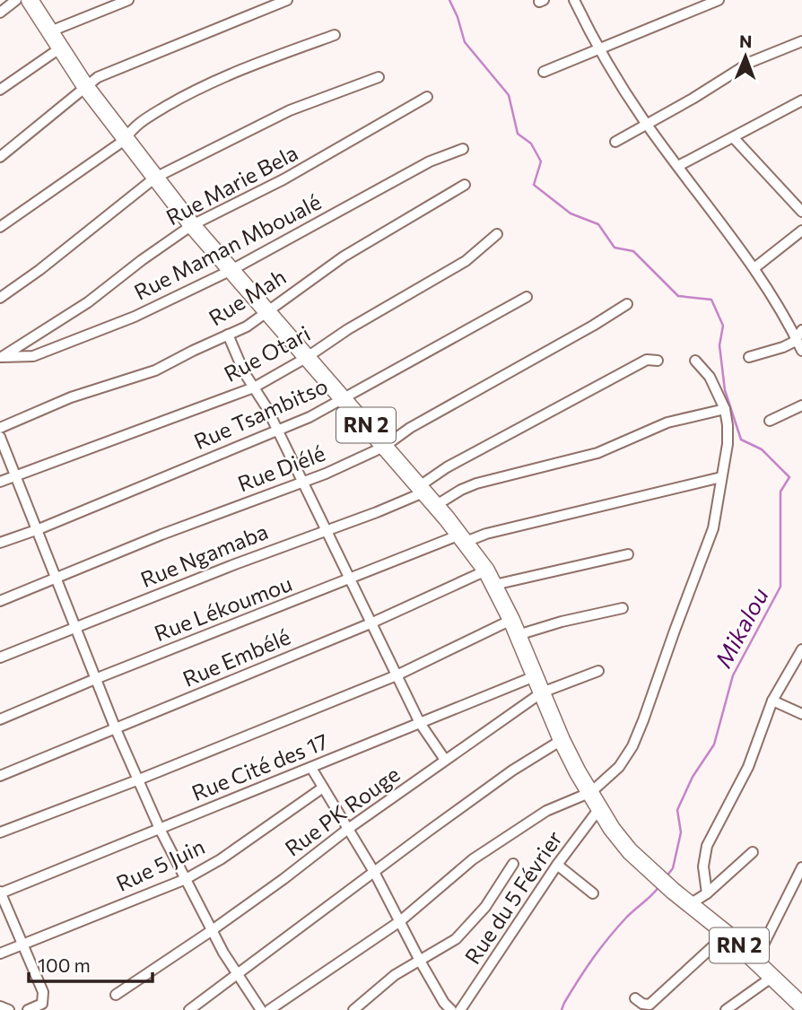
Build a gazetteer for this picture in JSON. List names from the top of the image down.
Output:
{
  "streets": {
    "highway": ["RN 2"],
    "street": [
      "Rue Marie Bela",
      "Rue Maman Mboualé",
      "Rue Mah",
      "Rue Otari",
      "Rue Tsambitso",
      "Rue Diélé",
      "Rue Ngamaba",
      "Rue Lékoumou",
      "Rue Embélé",
      "Rue Cité des 17",
      "Rue PK Rouge",
      "Rue 5 Juin",
      "Rue du 5 Février"
    ]
  },
  "crossings": [
    ["Rue Marie Bela", "Rue Maman Mboualé"],
    ["Rue Marie Bela", "RN 2"],
    ["Rue Maman Mboualé", "RN 2"],
    ["Rue Mah", "RN 2"],
    ["Rue Otari", "RN 2"],
    ["Rue Tsambitso", "RN 2"],
    ["RN 2", "Rue Diélé"],
    ["RN 2", "Rue Ngamaba"],
    ["RN 2", "Rue Lékoumou"],
    ["RN 2", "Rue Embélé"],
    ["RN 2", "Rue Cité des 17"],
    ["RN 2", "Rue PK Rouge"],
    ["RN 2", "Rue du 5 Février"]
  ],
  "water": ["Mikalou"],
  "scale_bar": "100 m",
  "north": "top"
}
